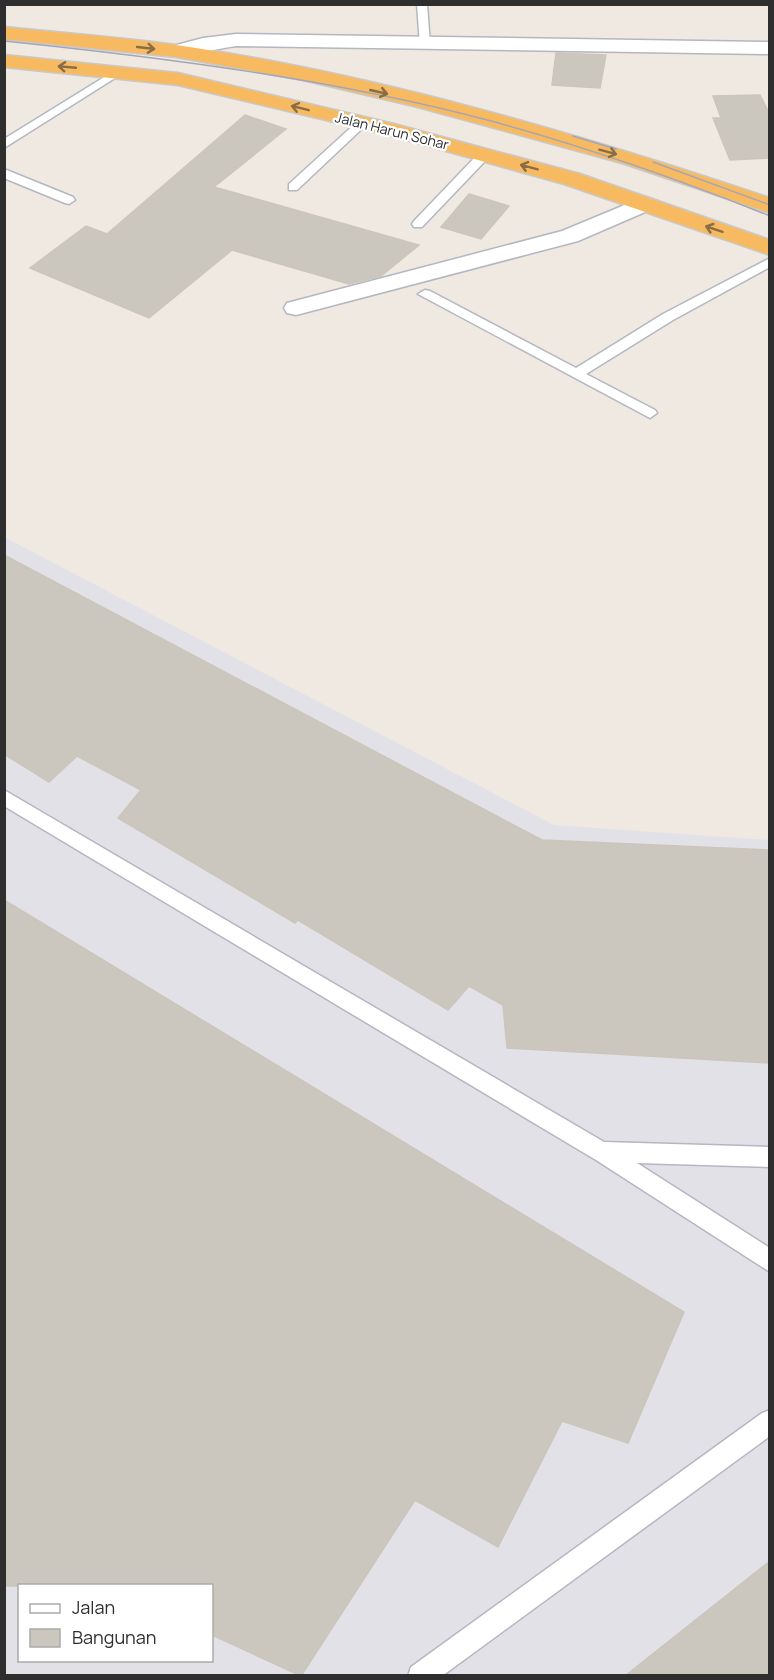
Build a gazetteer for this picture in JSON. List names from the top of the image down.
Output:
{
  "streets": {
    "highway": ["Jalan Harun Sohar"]
  },
  "legend": ["Jalan", "Bangunan"]
}
